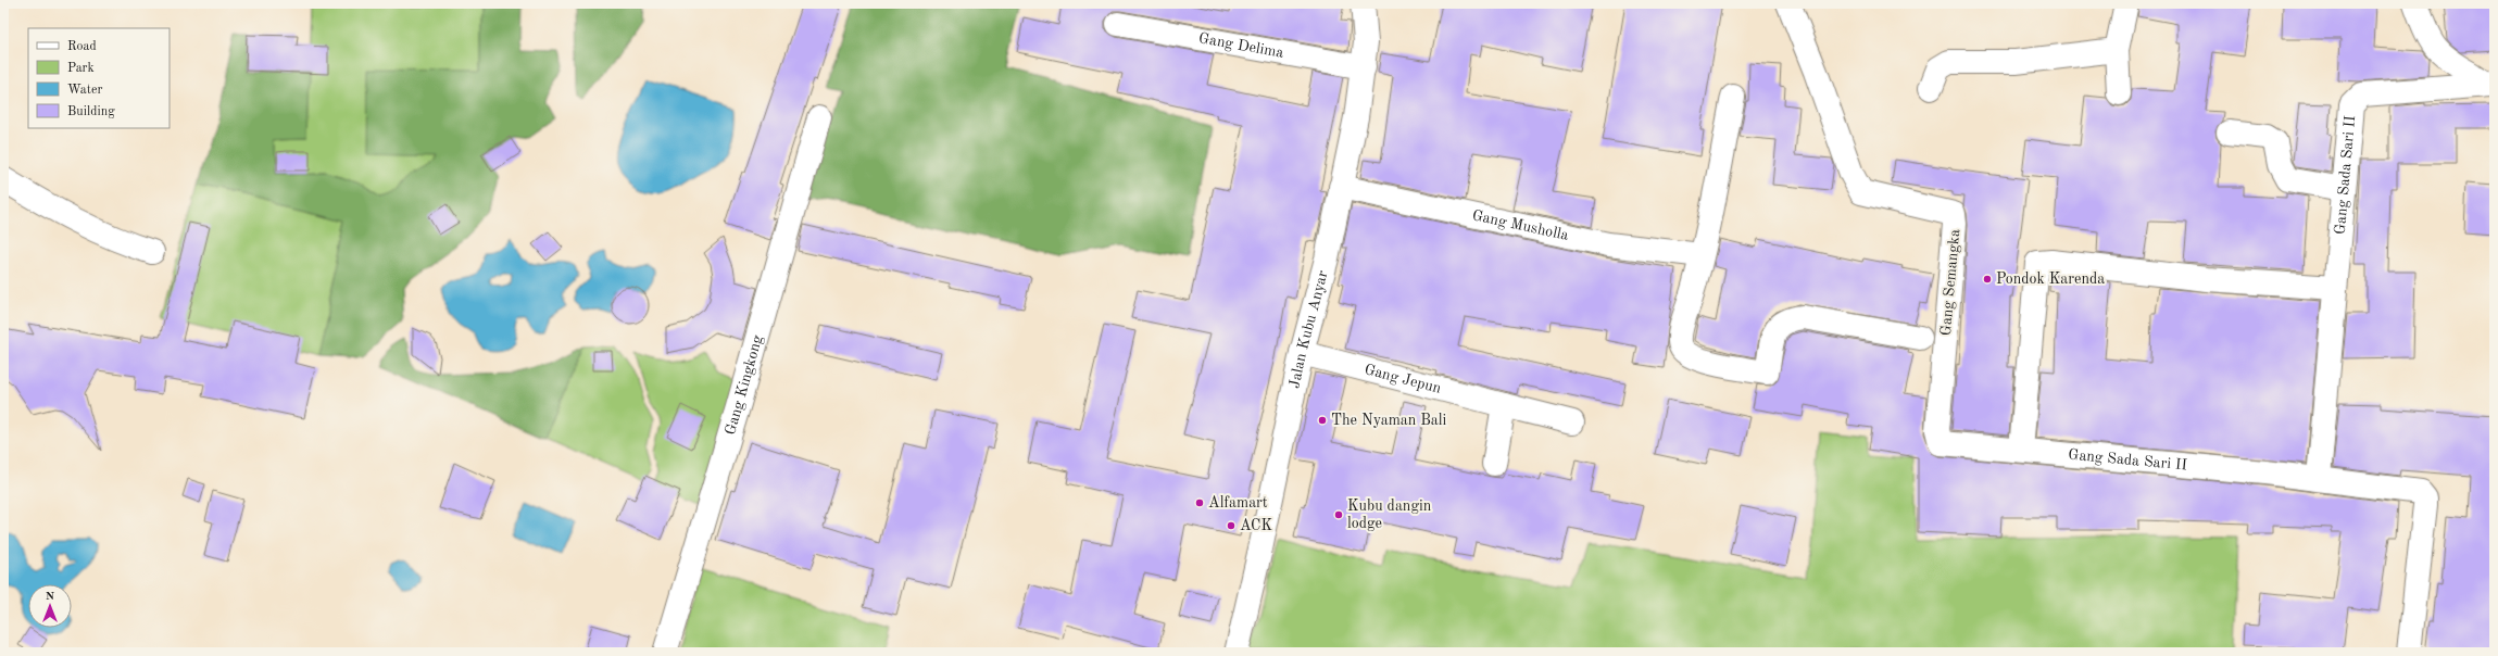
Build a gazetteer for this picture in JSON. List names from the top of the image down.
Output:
{
  "streets": {
    "street": [
      "Gang Delima",
      "Gang Sada Sari II",
      "Gang Musholla",
      "Gang Semangka",
      "Jalan Kubu Anyar",
      "Gang Jepun",
      "Gang Kingkong"
    ]
  },
  "crossings": [
    ["Gang Delima", "Jalan Kubu Anyar"],
    ["Gang Sada Sari II", "Gang Semangka"],
    ["Gang Musholla", "Jalan Kubu Anyar"],
    ["Jalan Kubu Anyar", "Gang Jepun"]
  ],
  "places": [
    "Pondok Karenda",
    "The Nyaman Bali",
    "Alfamart",
    "Kubu dangin lodge",
    "ACK"
  ],
  "legend": [
    "Road",
    "Park",
    "Water",
    "Building"
  ],
  "north": "top"
}
